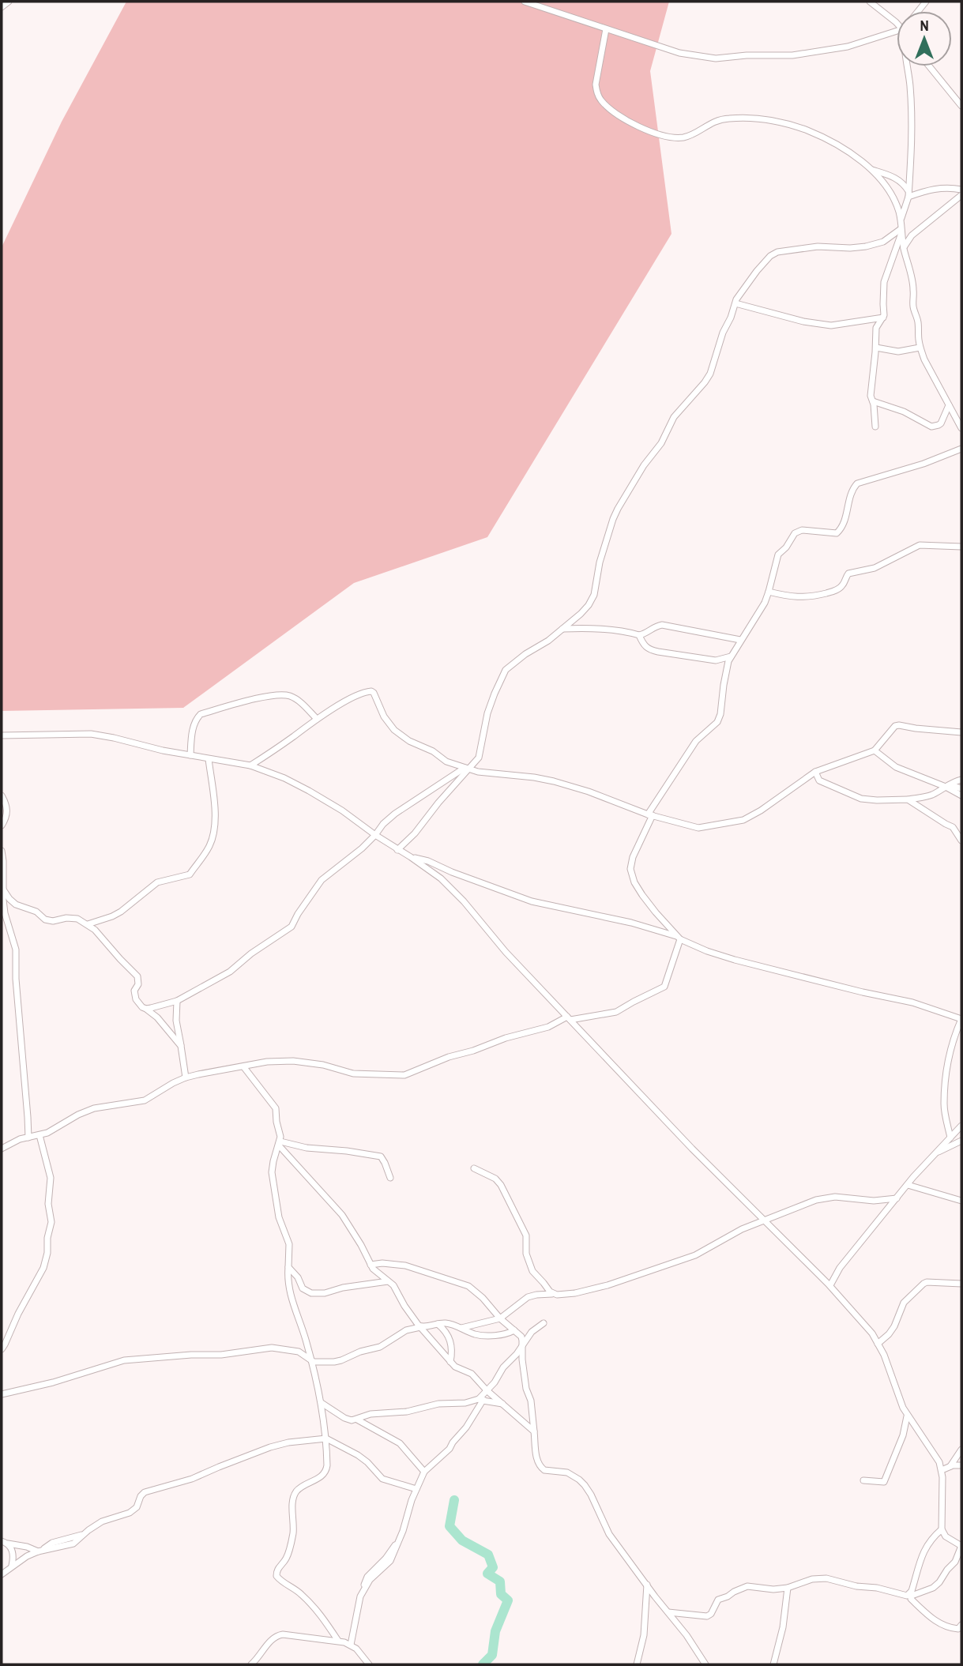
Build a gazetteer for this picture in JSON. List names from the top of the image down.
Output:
{
  "north": "top"
}
